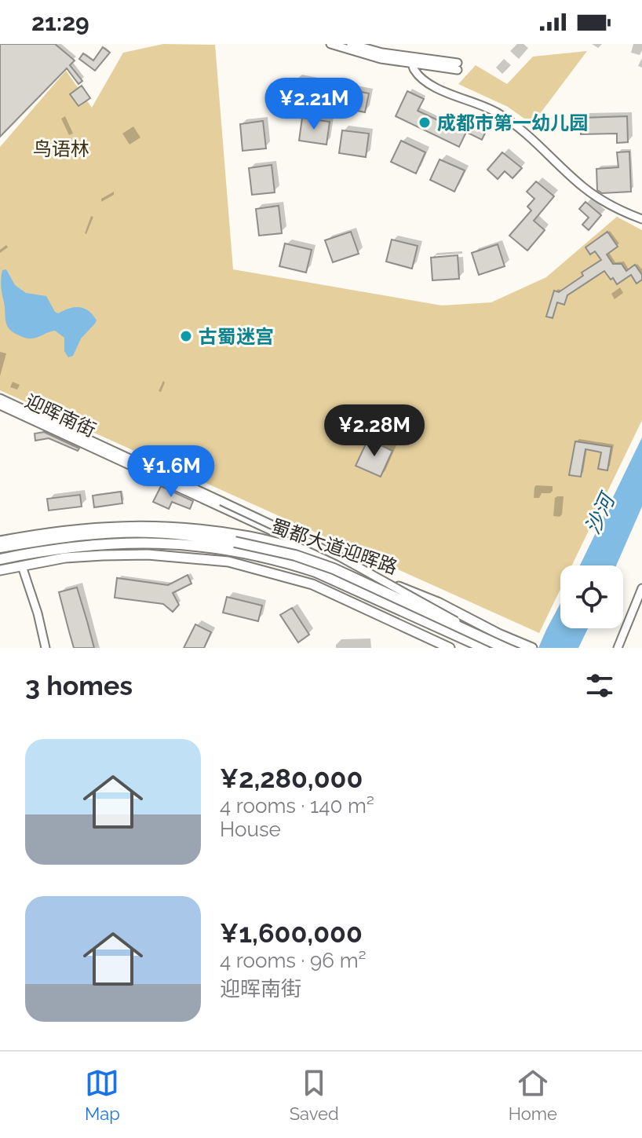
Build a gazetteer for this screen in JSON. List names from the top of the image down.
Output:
{
  "streets": {
    "highway": ["蜀都大道迎晖路"],
    "street": ["迎晖南街"]
  },
  "crossings": [
    ["迎晖南街", "蜀都大道迎晖路"]
  ],
  "water": ["沙河"],
  "parks": ["鸟语林"],
  "places": ["成都市第一幼儿园", "古蜀迷宫"],
  "page": {
    "status": "21:29",
    "price": ["¥2.21M", "¥2.28M", "¥1.6M"],
    "heading": "3 homes",
    "list": [
      {
        "name": "¥2,280,000",
        "note": "4 rooms · 140 m² · House"
      },
      {
        "name": "¥1,600,000",
        "note": "4 rooms · 96 m² · 迎晖南街"
      }
    ],
    "tabs": ["Map", "Saved", "Home"]
  }
}
